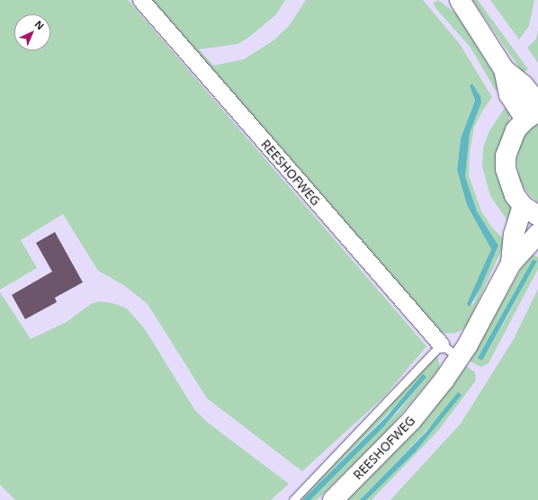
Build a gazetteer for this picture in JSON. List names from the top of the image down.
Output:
{
  "streets": {
    "street": ["REESHOFWEG"]
  },
  "north": "top right"
}
